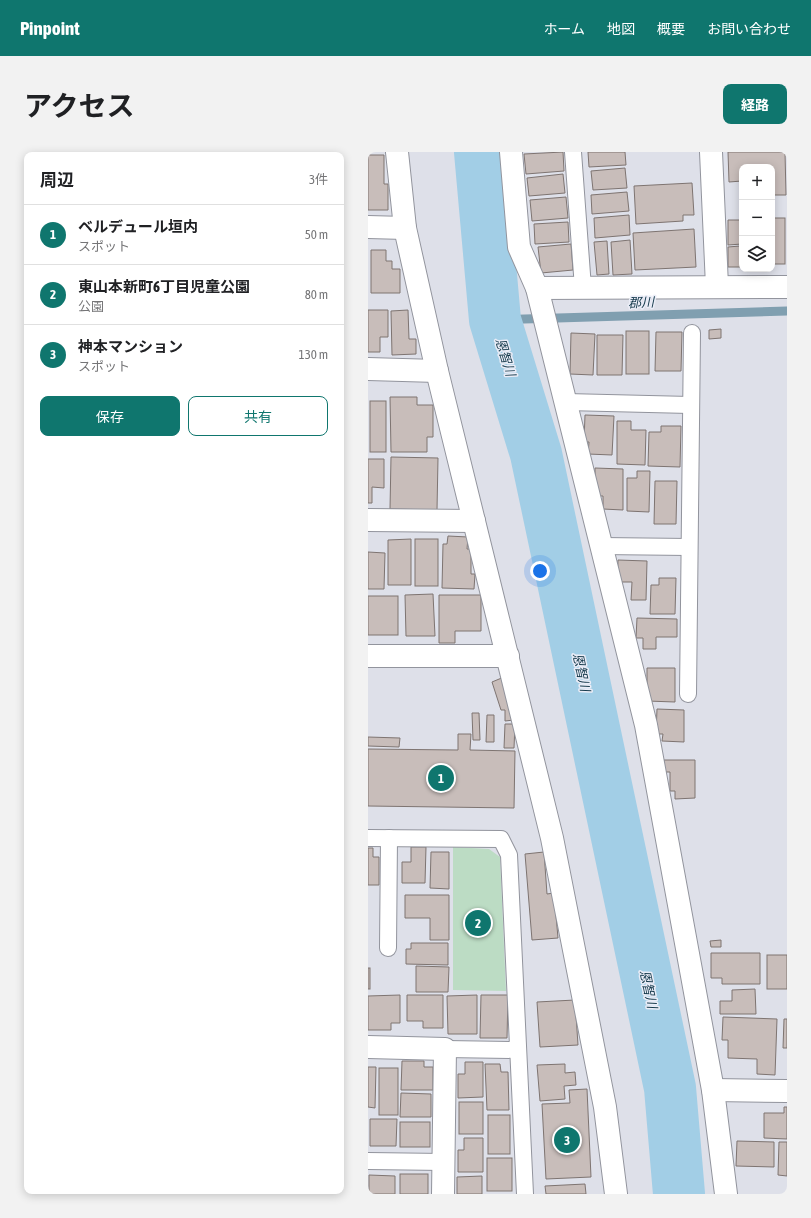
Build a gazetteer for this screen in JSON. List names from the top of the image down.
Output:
{
  "water": ["郡川", "恩智川"],
  "page": {
    "header": "Pinpoint",
    "nav": [
      "ホーム",
      "地図",
      "概要",
      "お問い合わせ"
    ],
    "title": "アクセス",
    "buttons": [
      "経路",
      ["保存", "共有"]
    ],
    "heading": ["周辺", "3件"],
    "map_buttons": ["+", "−"],
    "list": [
      {
        "mark": "1",
        "name": "ベルデュール垣内",
        "note": "スポット",
        "value": "50 m"
      },
      {
        "mark": "2",
        "name": "東山本新町6丁目児童公園",
        "note": "公園",
        "value": "80 m"
      },
      {
        "mark": "3",
        "name": "神本マンション",
        "note": "スポット",
        "value": "130 m"
      }
    ],
    "pins": ["1", "2", "3"]
  }
}
